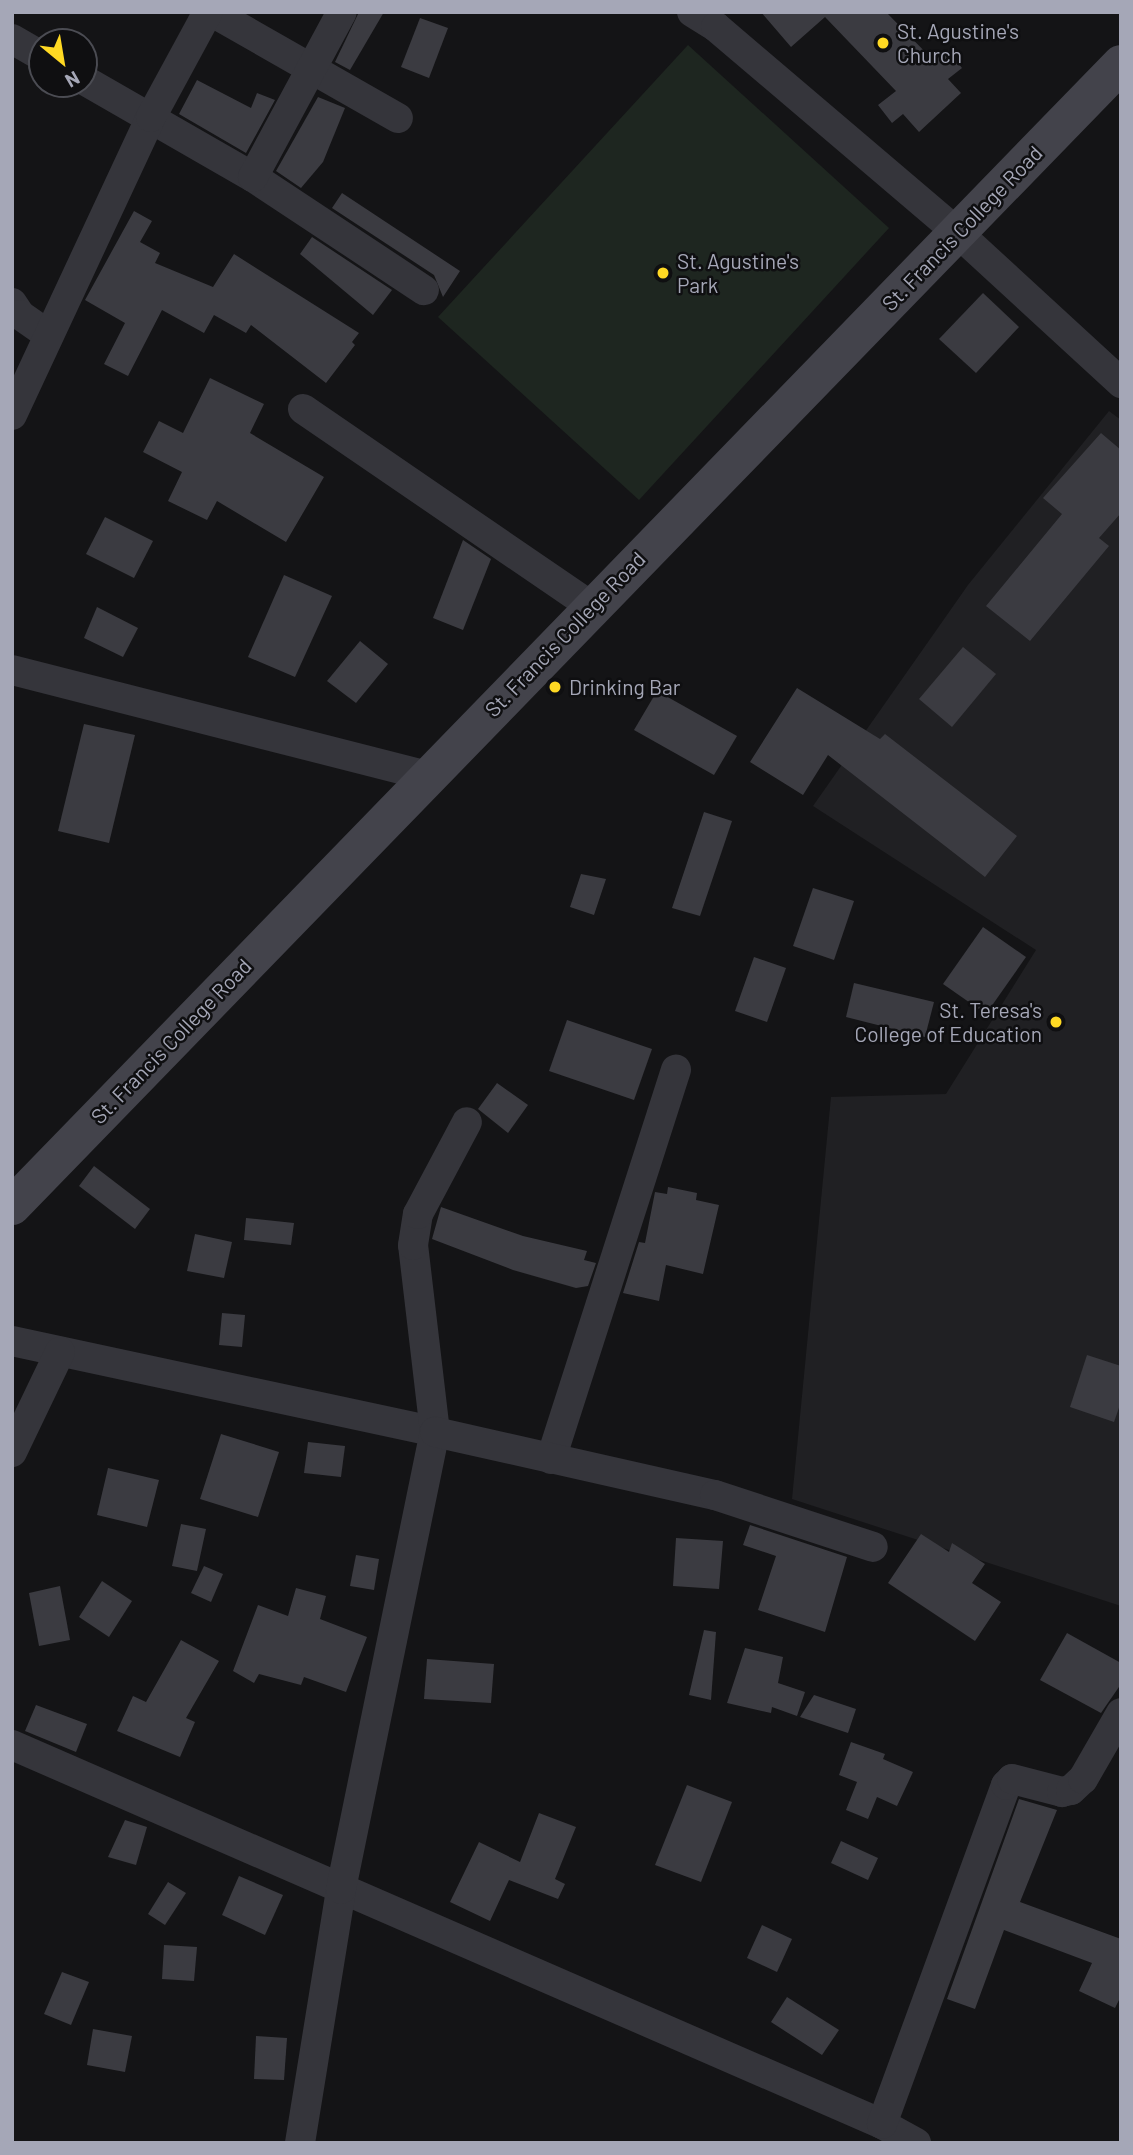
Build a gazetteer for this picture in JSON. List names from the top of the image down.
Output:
{
  "streets": {
    "main road": ["St. Francis College Road"]
  },
  "places": [
    "St. Agustine's Church",
    "St. Agustine's Park",
    "Drinking Bar",
    "St. Teresa's College of Education"
  ],
  "north": "bottom right"
}
